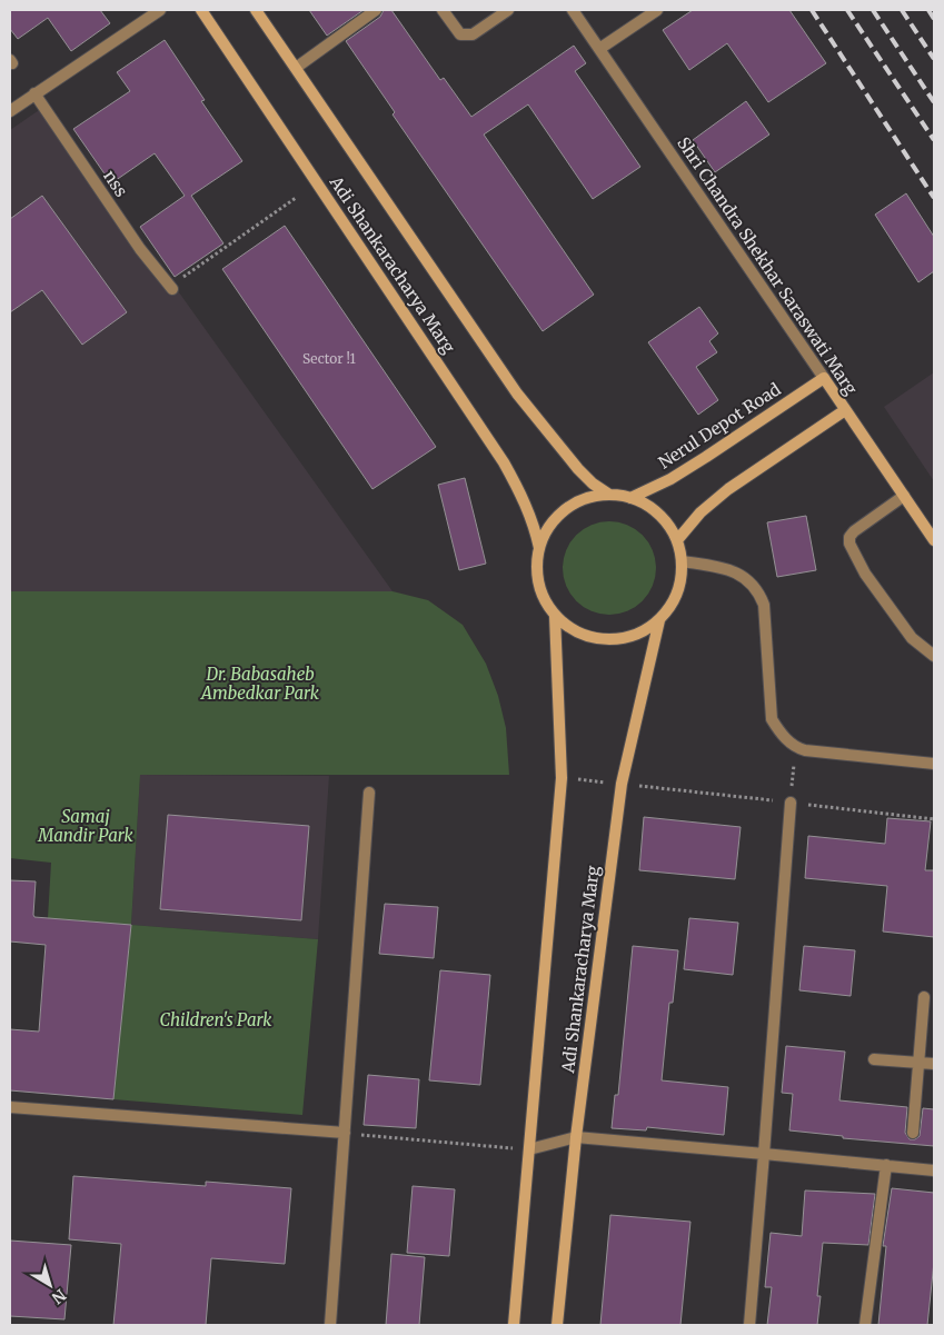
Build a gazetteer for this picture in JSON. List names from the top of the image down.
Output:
{
  "streets": {
    "main road": ["Adi Shankaracharya Marg", "Shri Chandra Shekhar Saraswati Marg", "Nerul Depot Road"],
    "street": ["nss"]
  },
  "crossings": [
    ["Adi Shankaracharya Marg", "Nerul Depot Road"],
    ["Shri Chandra Shekhar Saraswati Marg", "Nerul Depot Road"]
  ],
  "parks": ["Dr. Babasaheb Ambedkar Park", "Samaj Mandir Park", "Children's Park"],
  "house_numbers": ["Sector !1"],
  "north": "bottom right"
}
